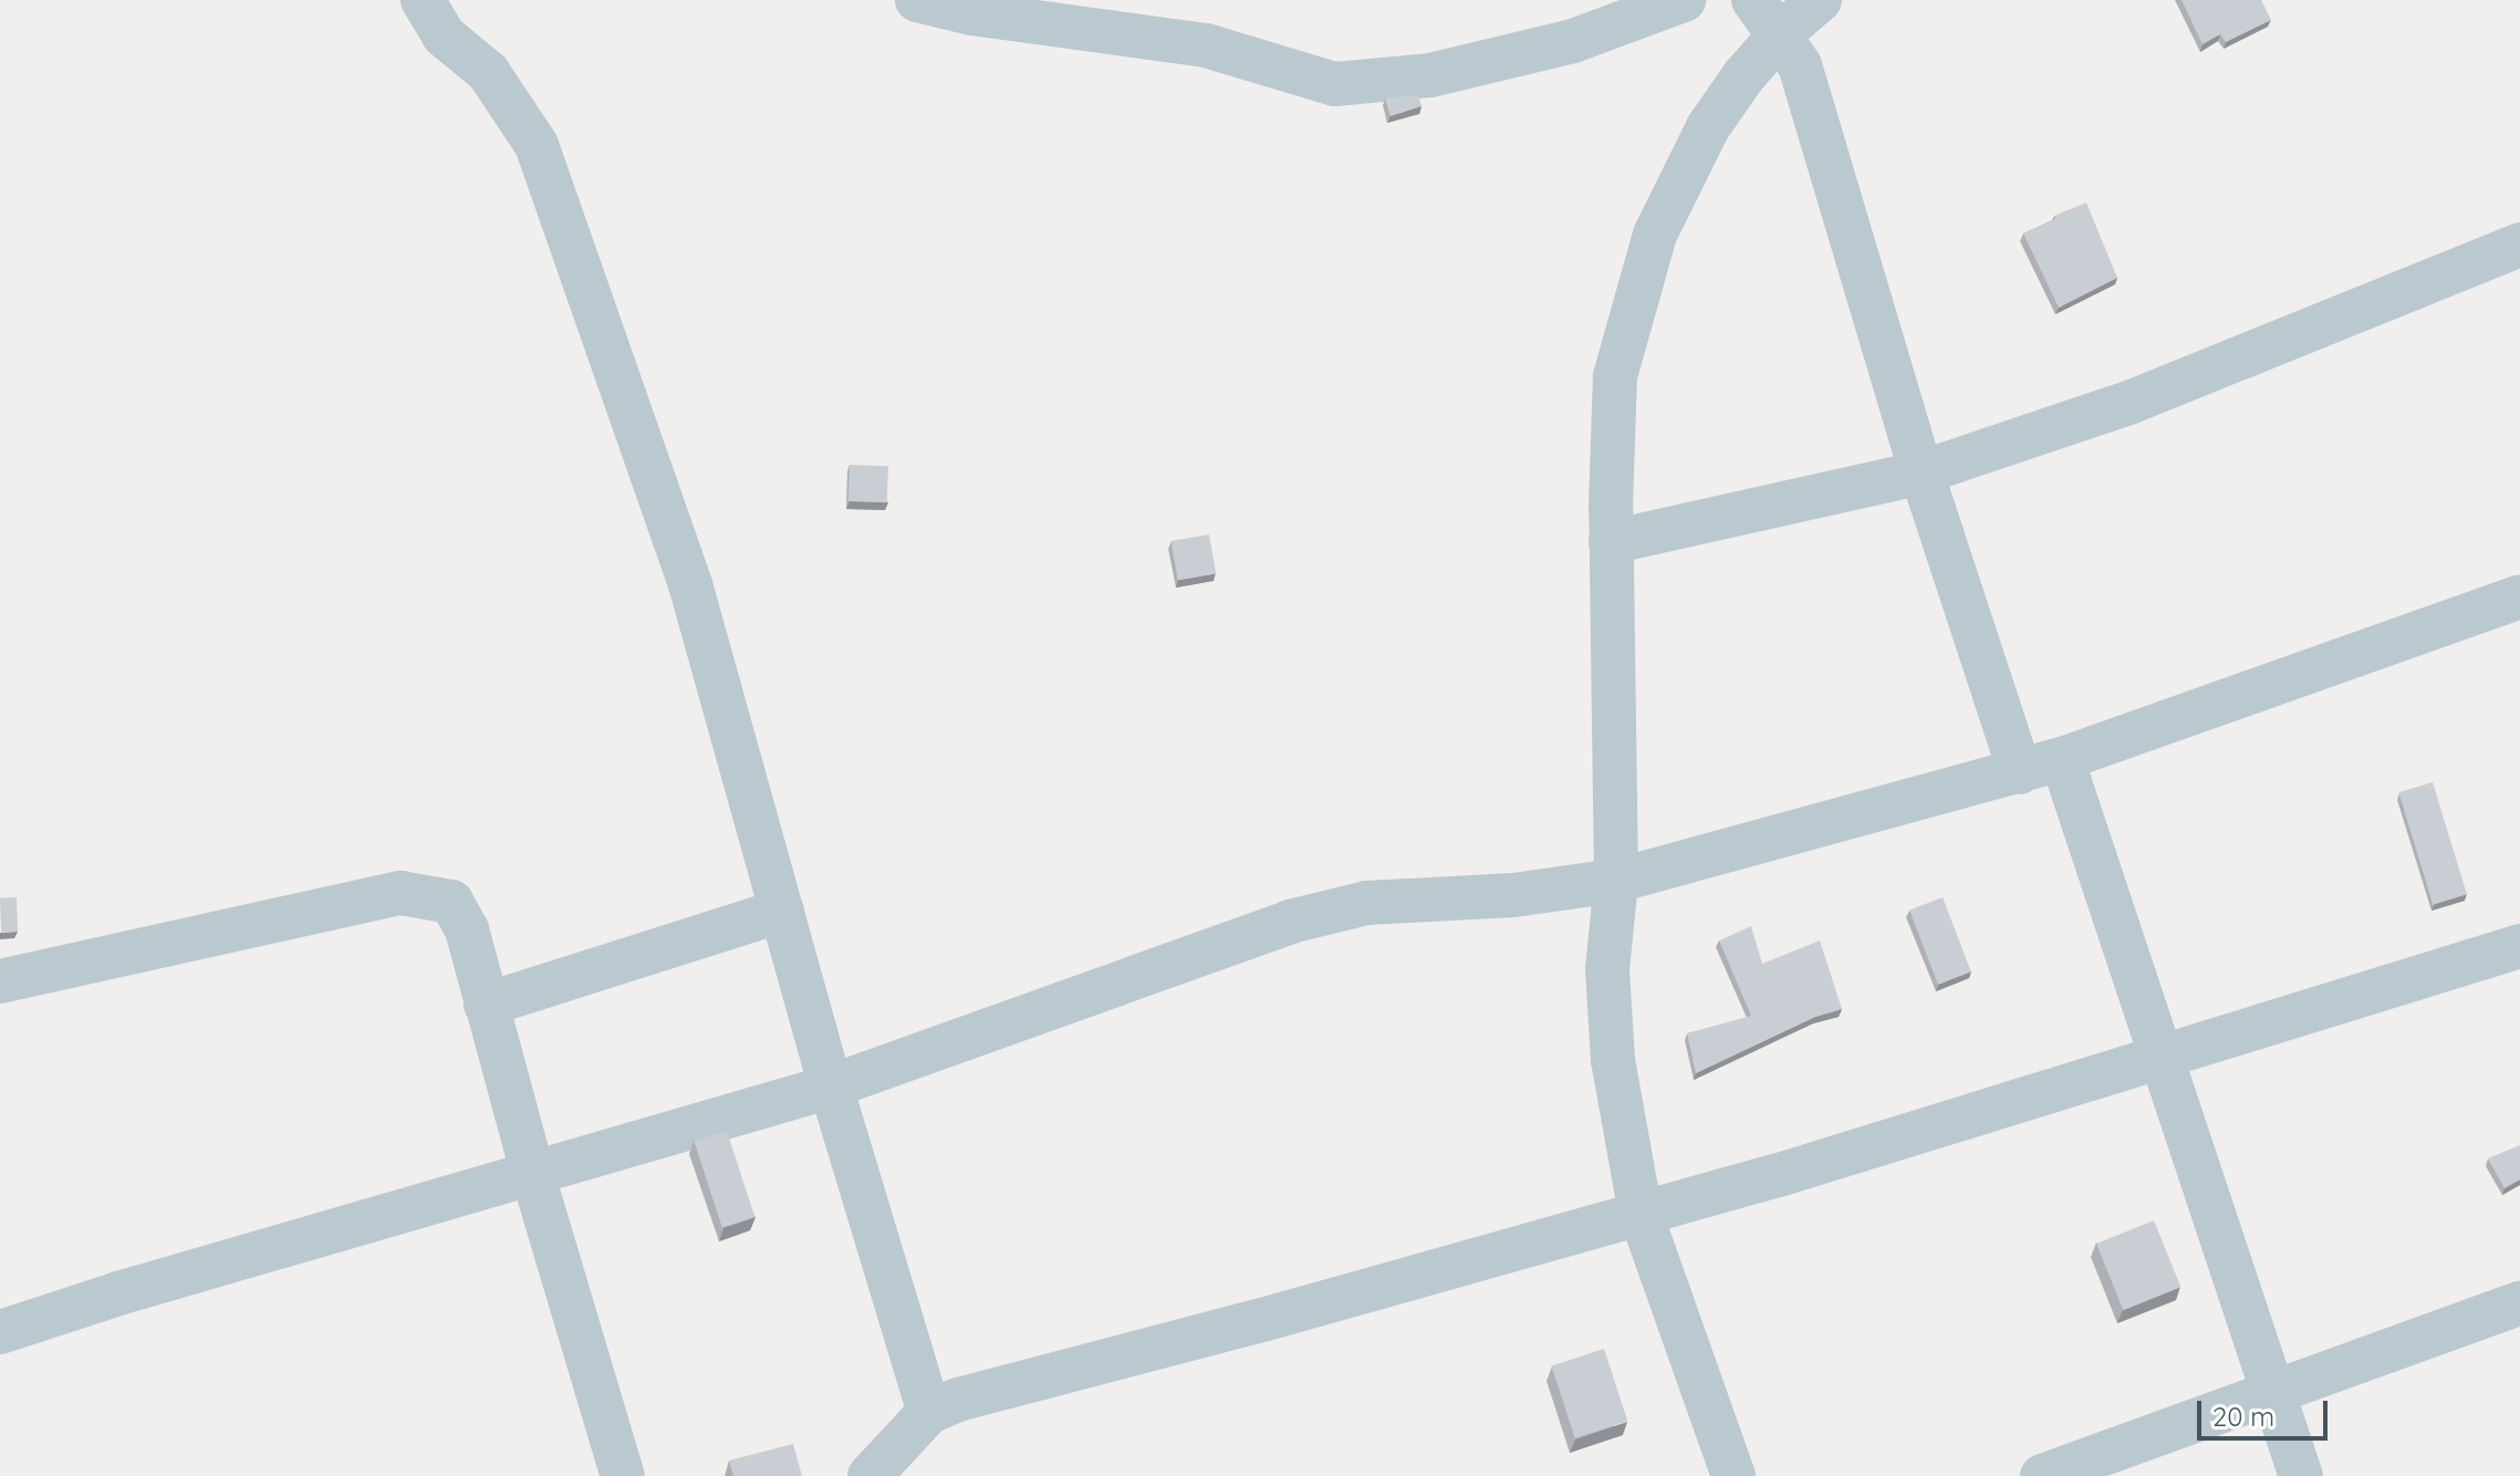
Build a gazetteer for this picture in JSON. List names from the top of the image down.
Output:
{
  "scale_bar": "20 m"
}
